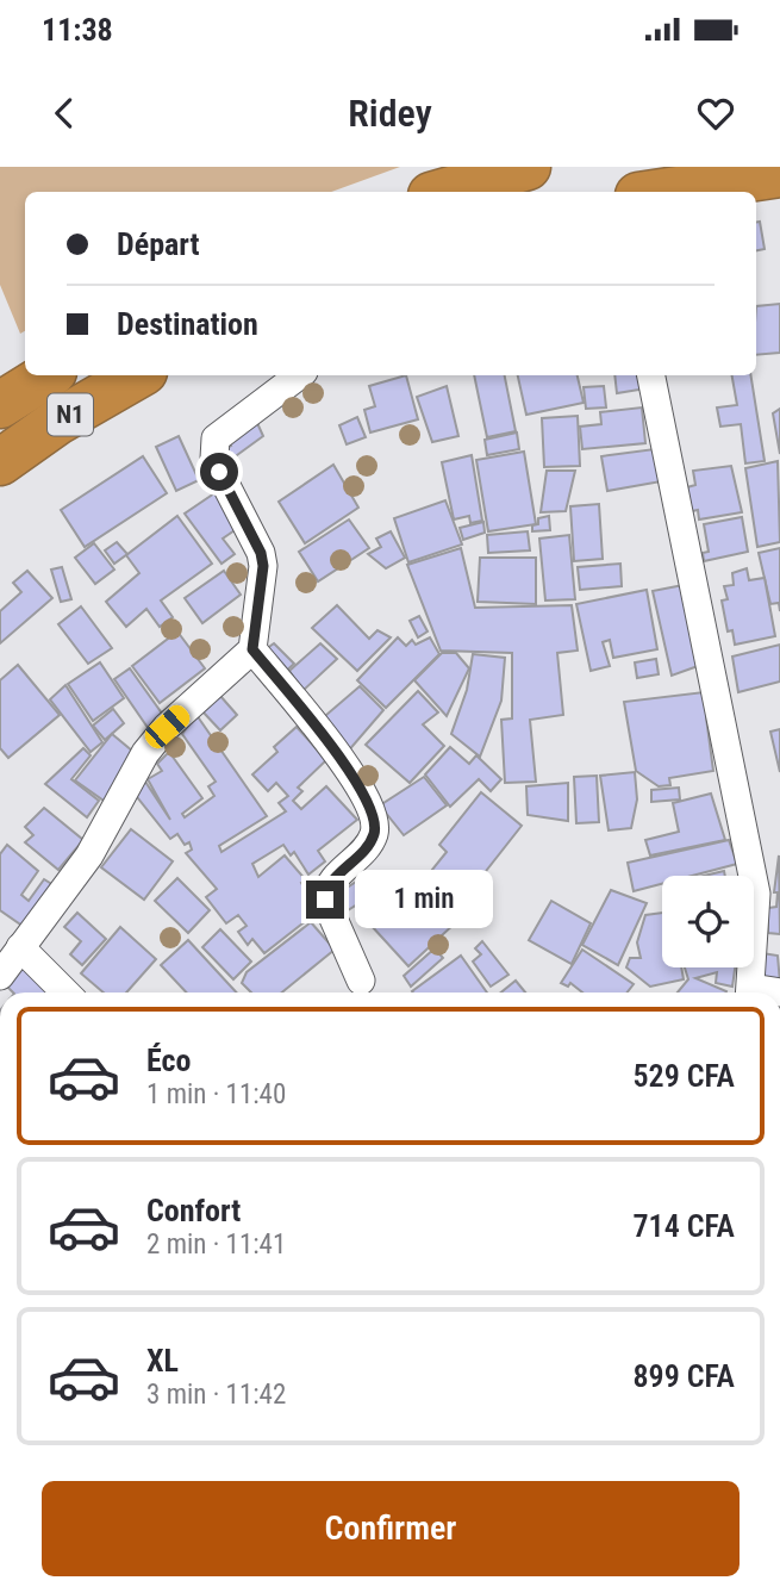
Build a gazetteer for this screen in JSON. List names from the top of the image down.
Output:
{
  "streets": {
    "highway": ["N1"]
  },
  "page": {
    "status": "11:38",
    "header": "Ridey",
    "banner": ["Départ", "Destination"],
    "bubble": "1 min",
    "list": [
      {
        "name": "Éco",
        "note": "1 min · 11:40",
        "value": "529 CFA"
      },
      {
        "name": "Confort",
        "note": "2 min · 11:41",
        "value": "714 CFA"
      },
      {
        "name": "XL",
        "note": "3 min · 11:42",
        "value": "899 CFA"
      }
    ],
    "buttons": "Confirmer"
  }
}
